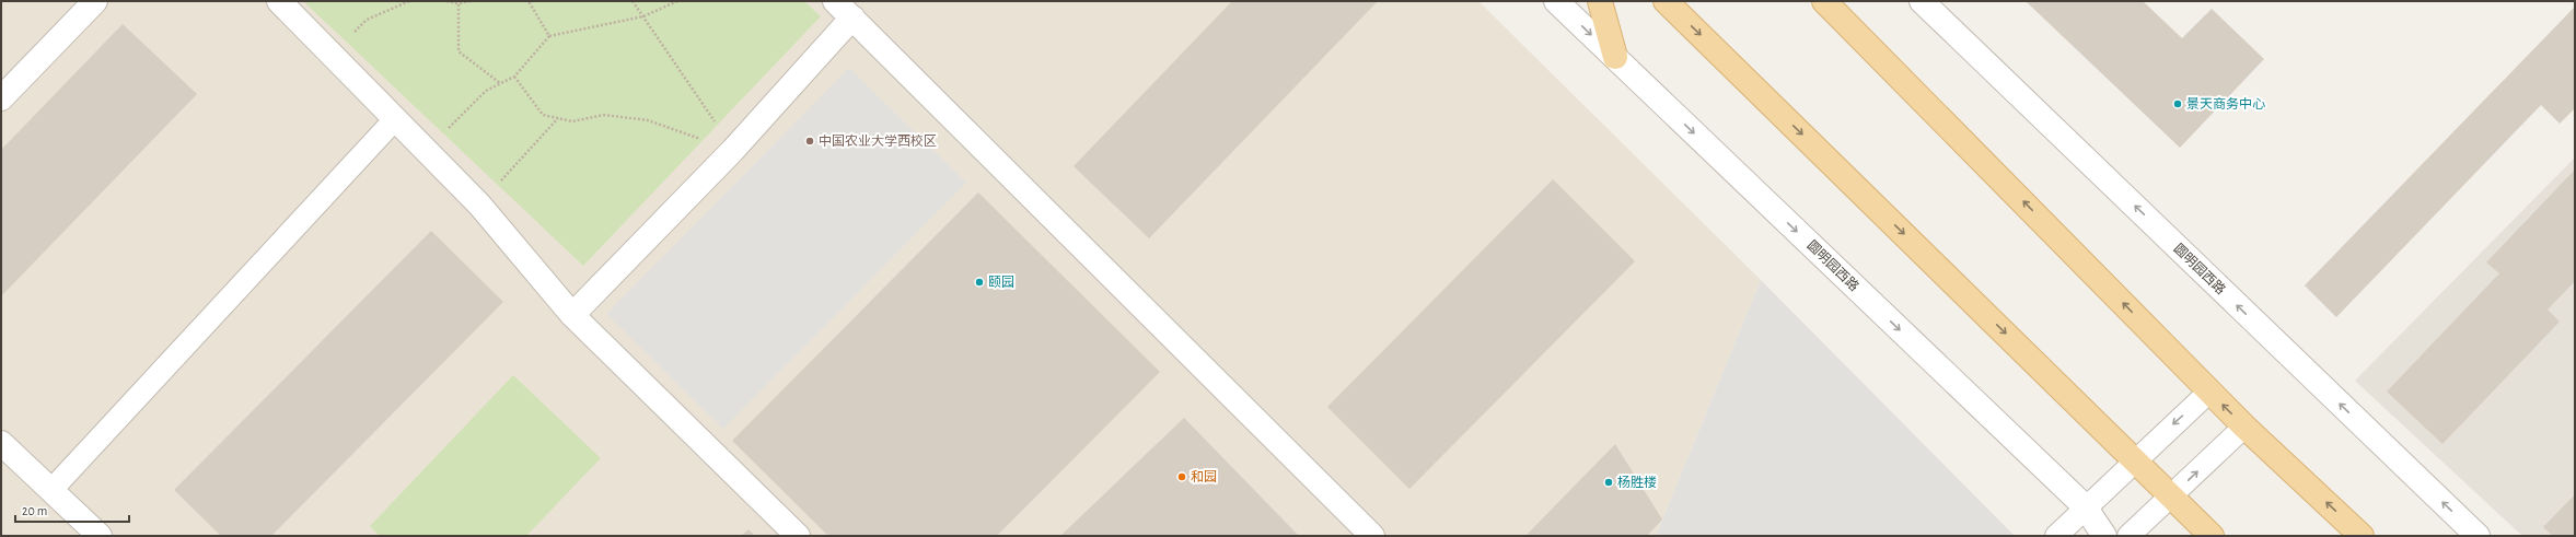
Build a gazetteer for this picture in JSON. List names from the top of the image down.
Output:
{
  "streets": {
    "street": ["圆明园西路"]
  },
  "places": [
    "景天商务中心",
    "中国农业大学西校区",
    "颐园",
    "和园",
    "杨胜楼"
  ],
  "scale_bar": "20 m"
}
